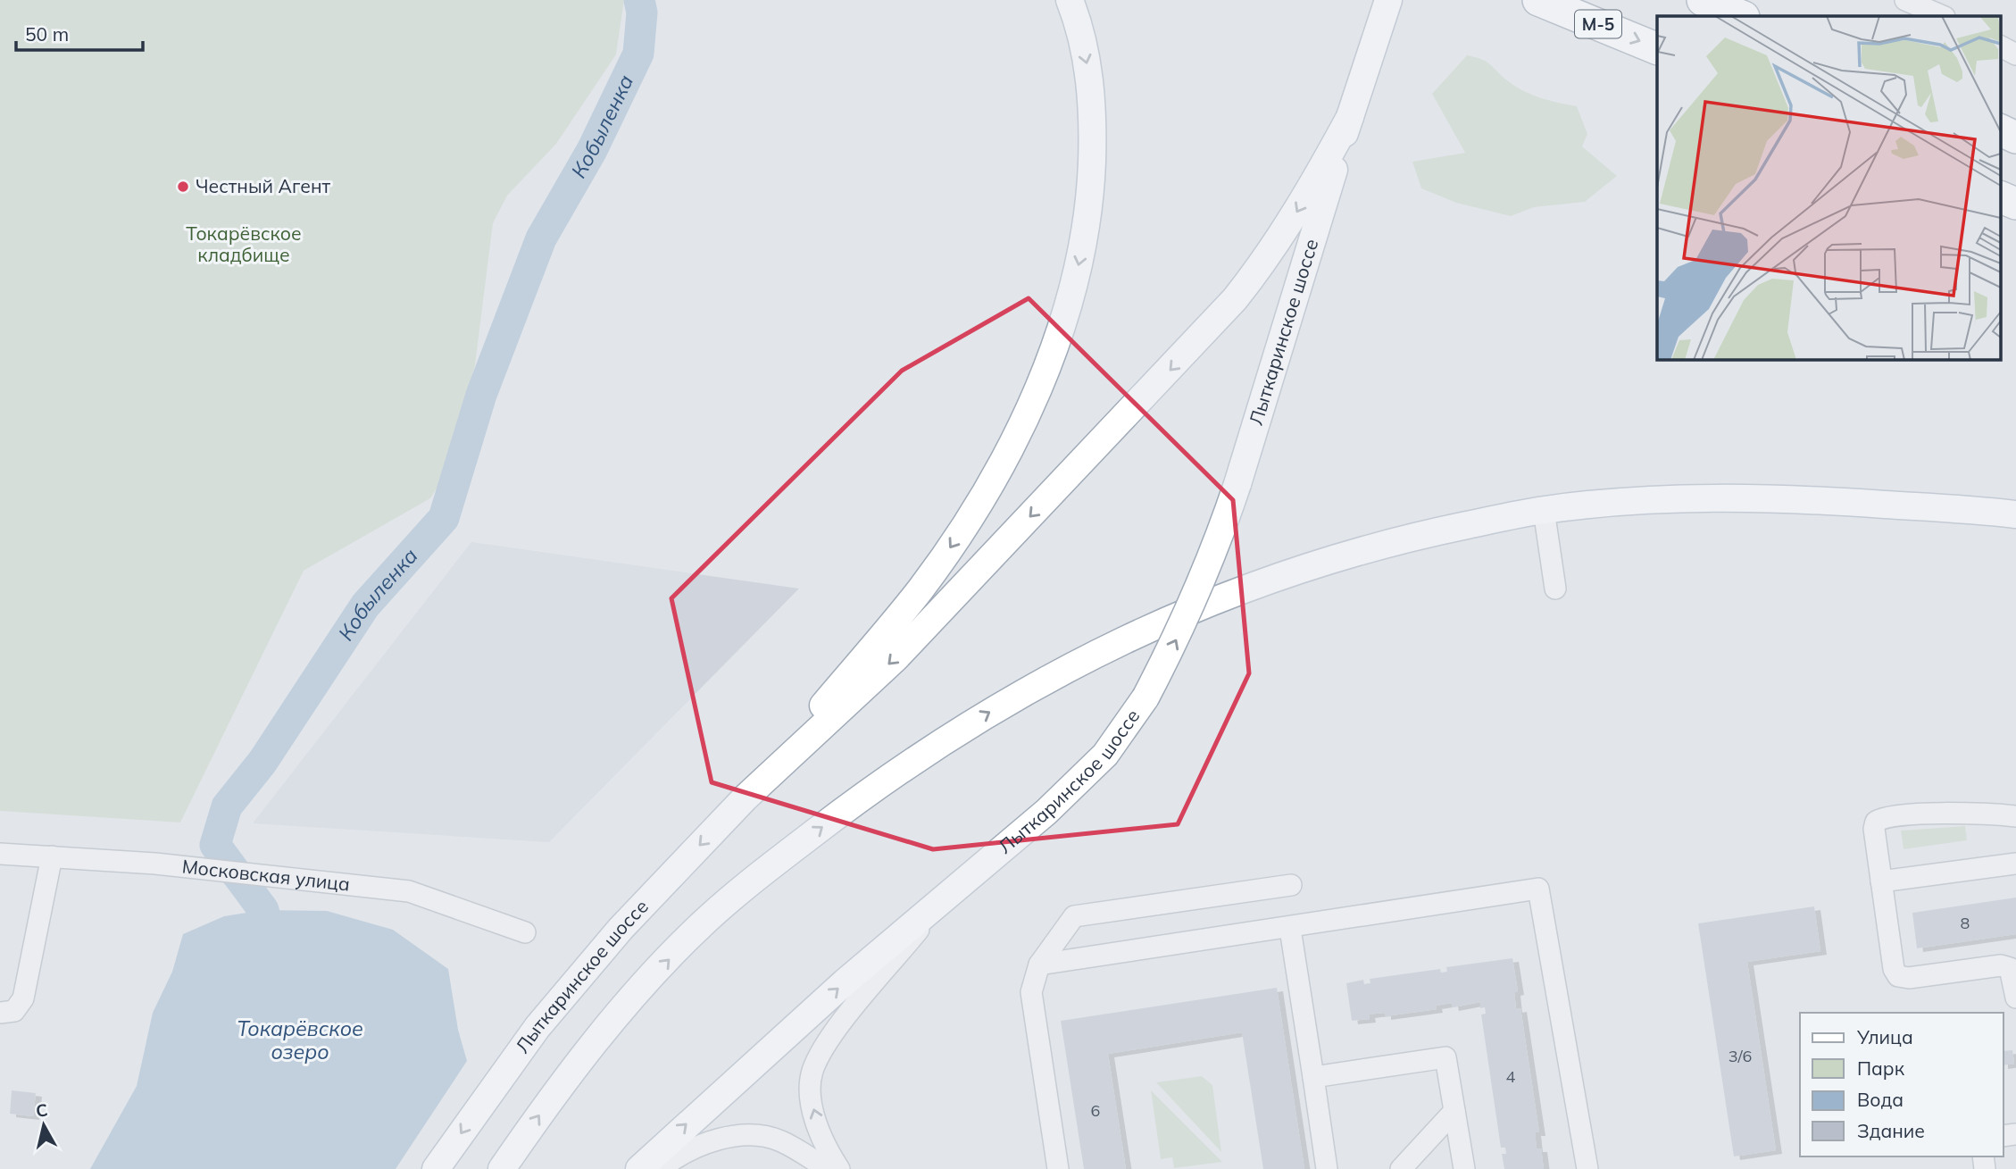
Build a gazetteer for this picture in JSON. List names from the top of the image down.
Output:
{
  "streets": {
    "highway": ["М-5"],
    "main road": ["Лыткаринское шоссе"],
    "street": ["Московская улица"]
  },
  "water": ["Кобыленка", "Токарёвское озеро"],
  "parks": ["Токарёвское кладбище"],
  "places": ["Честный Агент"],
  "house_numbers": [
    "8",
    "3/6",
    "4",
    "6"
  ],
  "legend": [
    "Улица",
    "Парк",
    "Вода",
    "Здание"
  ],
  "scale_bar": "50 m",
  "north": "top"
}
